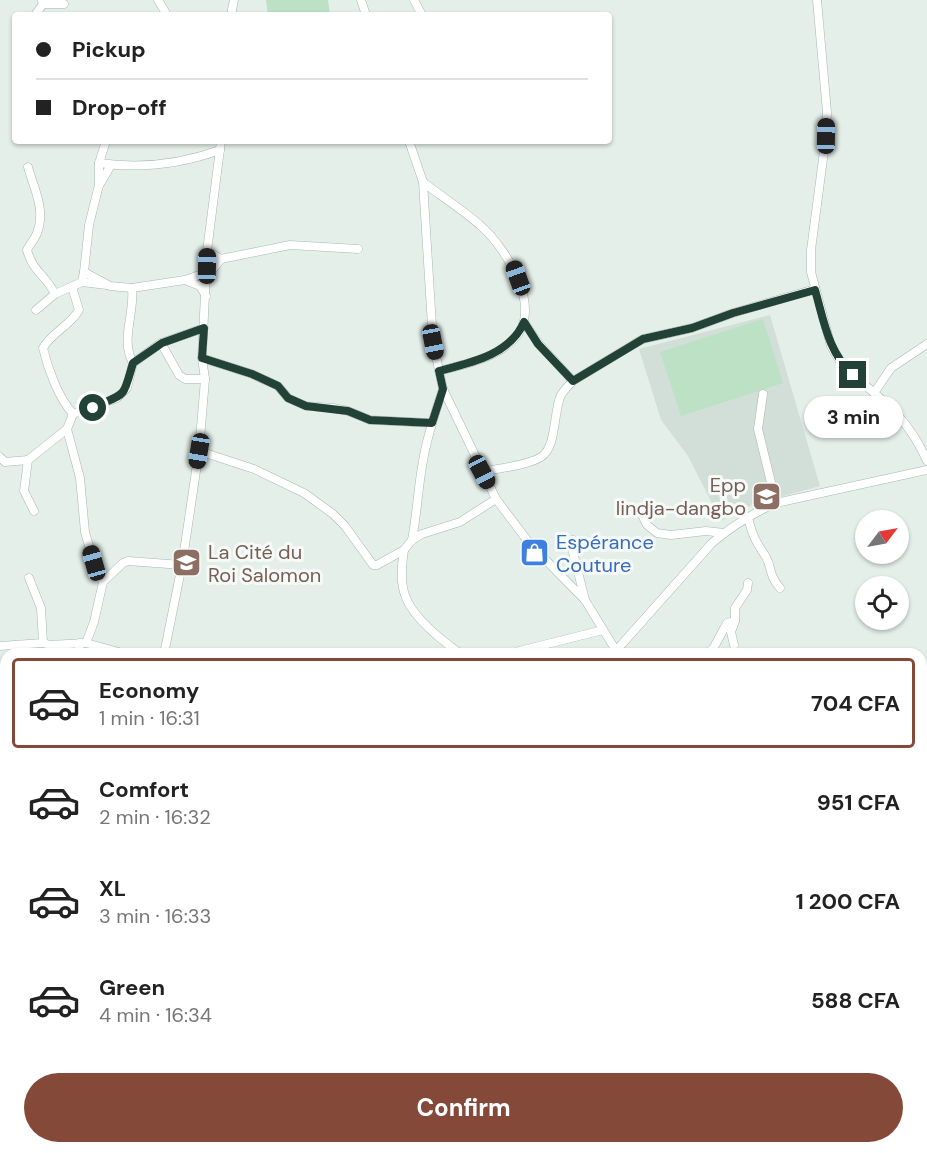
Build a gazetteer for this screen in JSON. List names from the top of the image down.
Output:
{
  "places": {
    "school or university": ["Epp lindja-dangbo", "La Cité du Roi Salomon"],
    "shop": ["Espérance Couture"]
  },
  "north": "top right",
  "page": {
    "banner": ["Pickup", "Drop-off"],
    "bubble": "3 min",
    "list": [
      {
        "name": "Economy",
        "note": "1 min · 16:31",
        "value": "704 CFA"
      },
      {
        "name": "Comfort",
        "note": "2 min · 16:32",
        "value": "951 CFA"
      },
      {
        "name": "XL",
        "note": "3 min · 16:33",
        "value": "1 200 CFA"
      },
      {
        "name": "Green",
        "note": "4 min · 16:34",
        "value": "588 CFA"
      }
    ],
    "buttons": "Confirm"
  }
}
